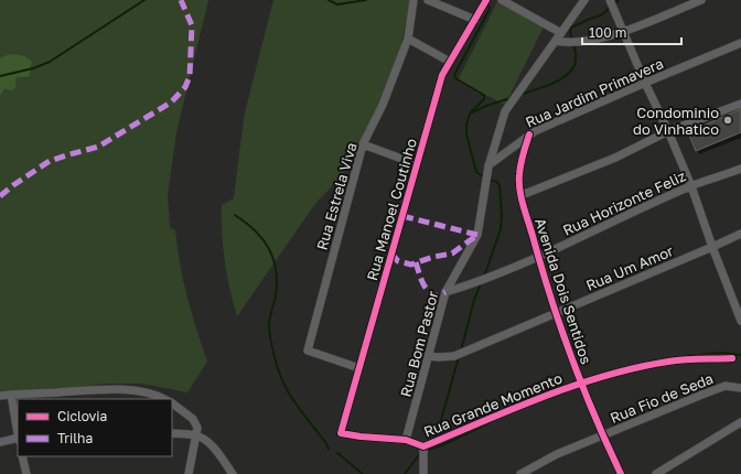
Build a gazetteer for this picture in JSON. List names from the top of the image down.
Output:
{
  "streets": {
    "street": [
      "Rua Jardim Primavera",
      "Rua Estrela Viva",
      "Rua Horizonte Feliz",
      "Rua Manoel Coutinho",
      "Rua Um Amor",
      "Avenida Dois Sentidos",
      "Rua Bom Pastor",
      "Rua Fio de Seda",
      "Rua Grande Momento"
    ]
  },
  "crossings": [
    ["Rua Jardim Primavera", "Avenida Dois Sentidos"],
    ["Rua Jardim Primavera", "Rua Bom Pastor"],
    ["Rua Estrela Viva", "Rua Manoel Coutinho"],
    ["Rua Horizonte Feliz", "Avenida Dois Sentidos"],
    ["Rua Horizonte Feliz", "Rua Bom Pastor"],
    ["Rua Manoel Coutinho", "Rua Grande Momento"],
    ["Rua Um Amor", "Avenida Dois Sentidos"],
    ["Rua Um Amor", "Rua Bom Pastor"],
    ["Avenida Dois Sentidos", "Rua Fio de Seda"],
    ["Avenida Dois Sentidos", "Rua Grande Momento"],
    ["Rua Bom Pastor", "Rua Grande Momento"]
  ],
  "places": ["Condominio do Vinhatico"],
  "legend": ["Ciclovia", "Trilha"],
  "scale_bar": "100 m"
}
